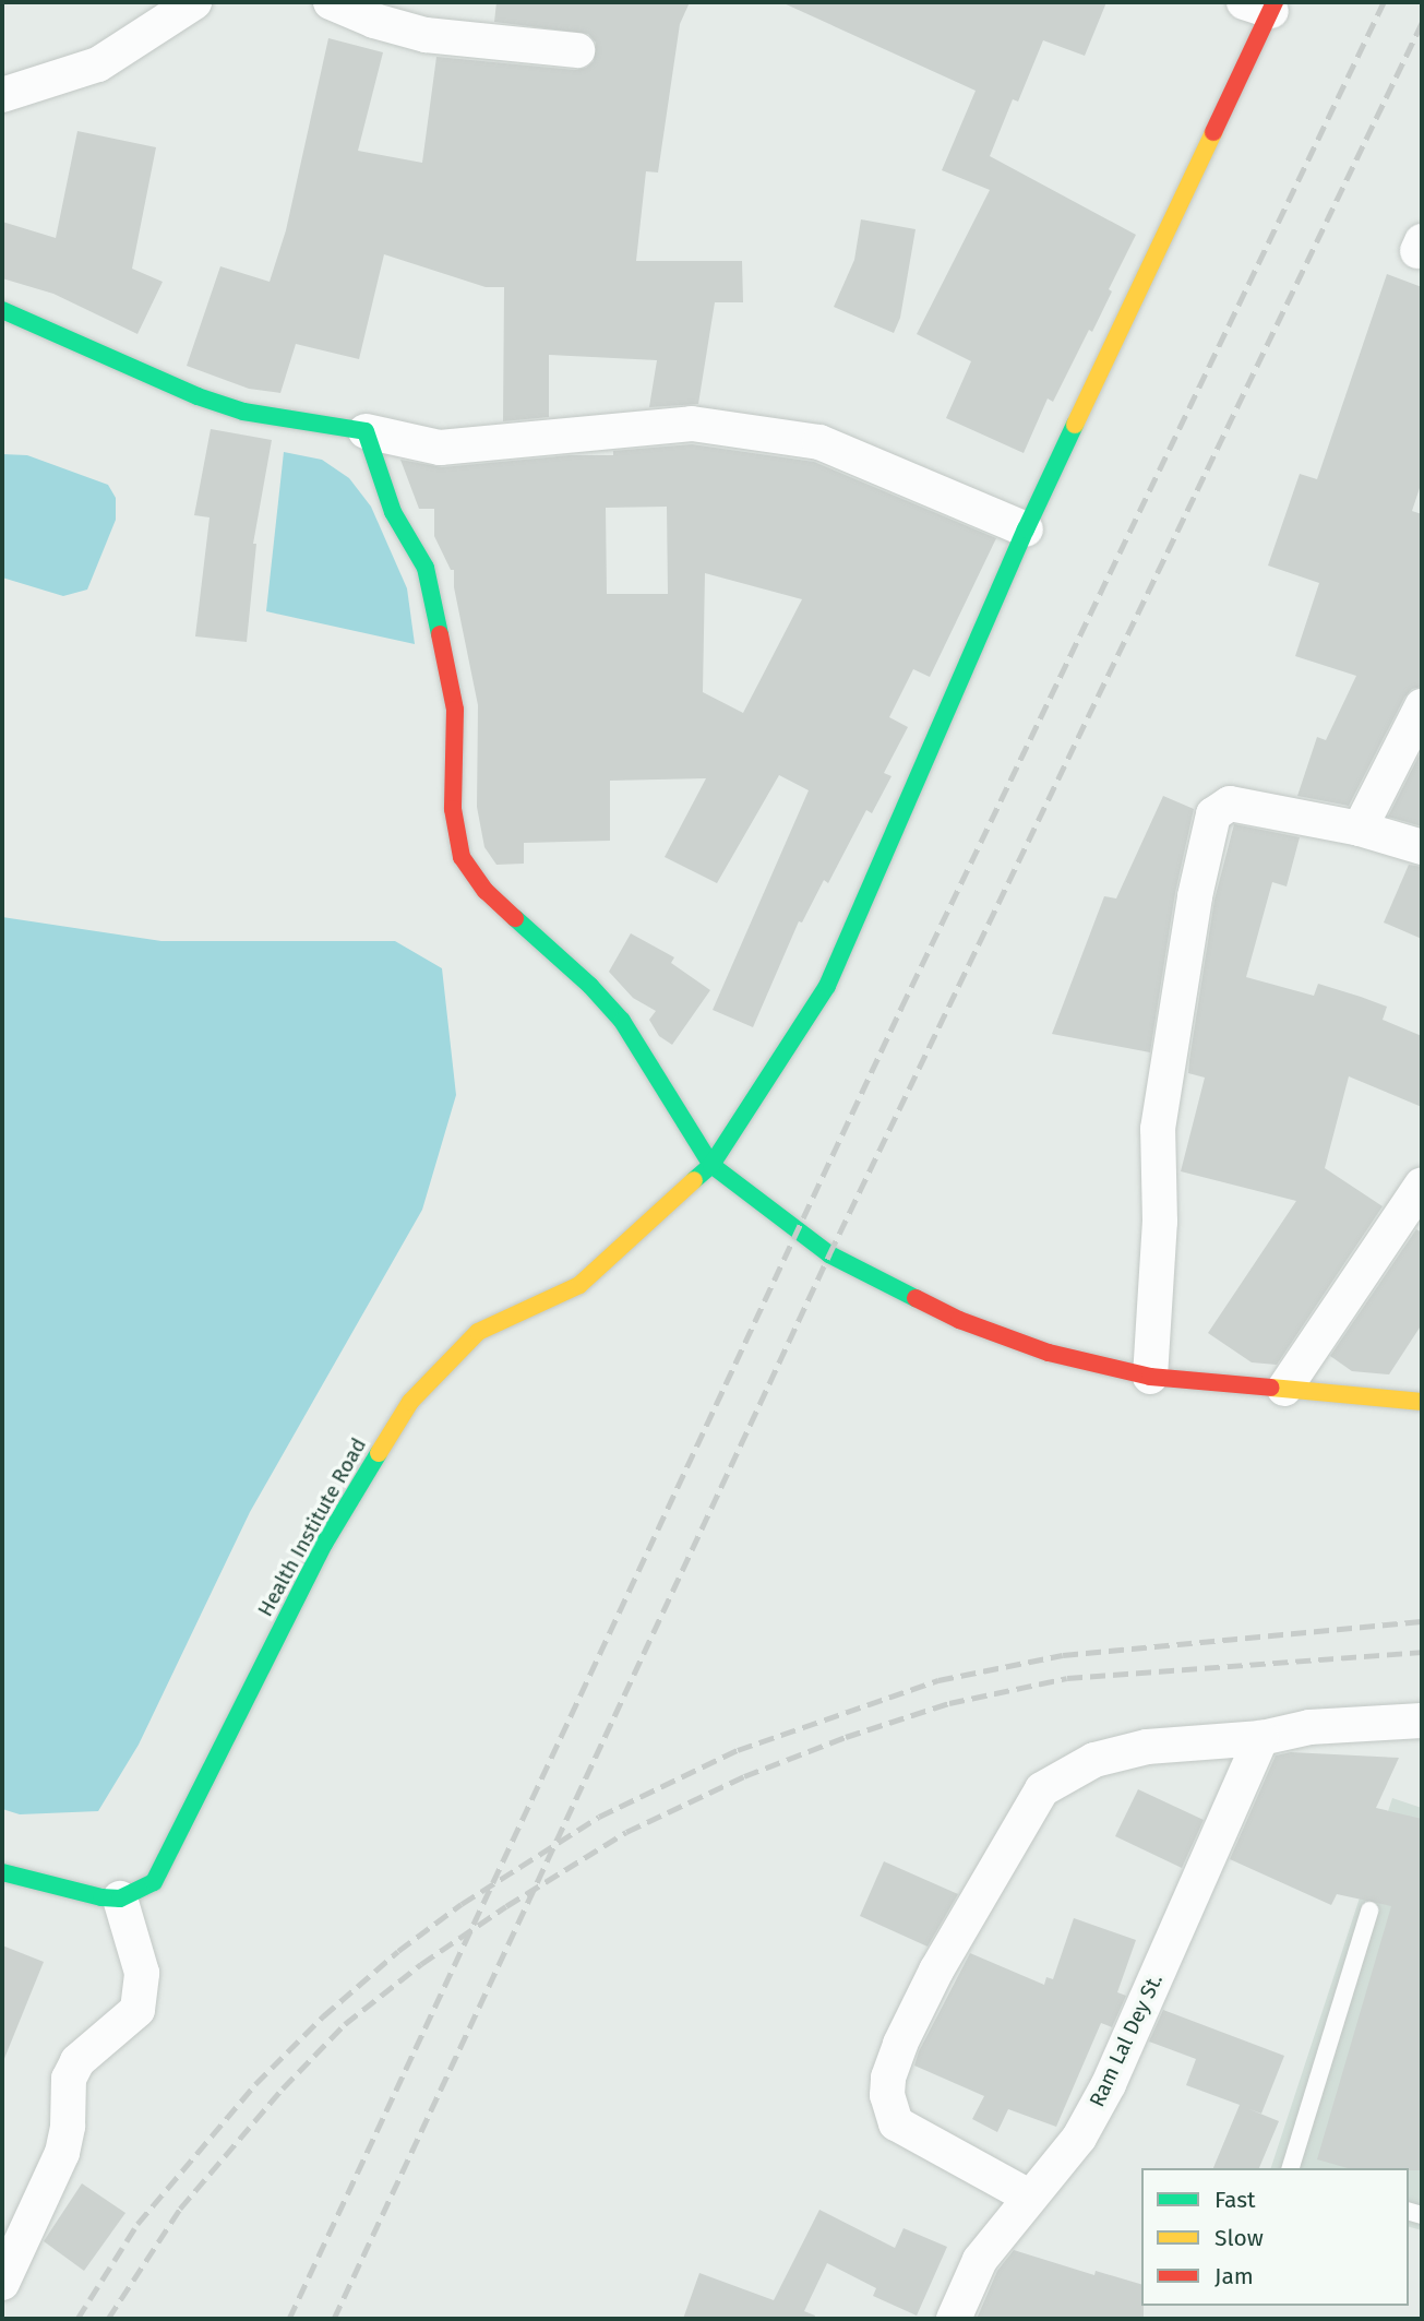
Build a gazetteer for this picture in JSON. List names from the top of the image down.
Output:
{
  "streets": {
    "street": ["Health Institute Road", "Ram Lal Dey St."]
  },
  "legend": ["Fast", "Slow", "Jam"]
}
